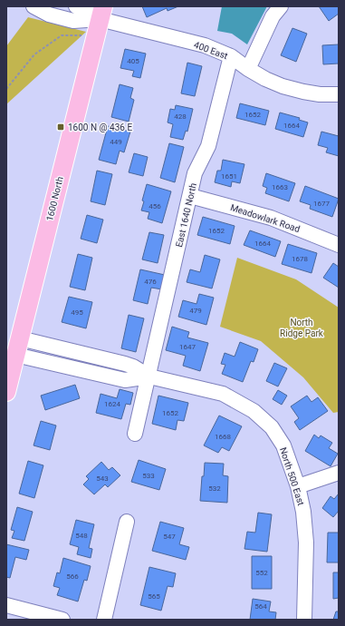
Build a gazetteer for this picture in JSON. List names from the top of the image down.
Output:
{
  "streets": {
    "main road": ["1600 North"],
    "street": [
      "400 East",
      "East 1640 North",
      "Meadowlark Road",
      "North 500 East"
    ]
  },
  "crossings": [
    ["400 East", "1600 North"],
    ["400 East", "East 1640 North"],
    ["1600 North", "North 500 East"],
    ["East 1640 North", "Meadowlark Road"],
    ["East 1640 North", "North 500 East"]
  ],
  "parks": ["North Ridge Park"],
  "places": {
    "transit": ["1600 N @ 436 E"]
  },
  "house_numbers": [
    "405",
    "1652",
    "428",
    "1664",
    "449",
    "1651",
    "1663",
    "1677",
    "456",
    "1652",
    "1664",
    "1678",
    "476",
    "479",
    "495",
    "1647",
    "1624",
    "1652",
    "1668",
    "533",
    "543",
    "532",
    "548",
    "547",
    "552",
    "566",
    "565",
    "564"
  ]
}
